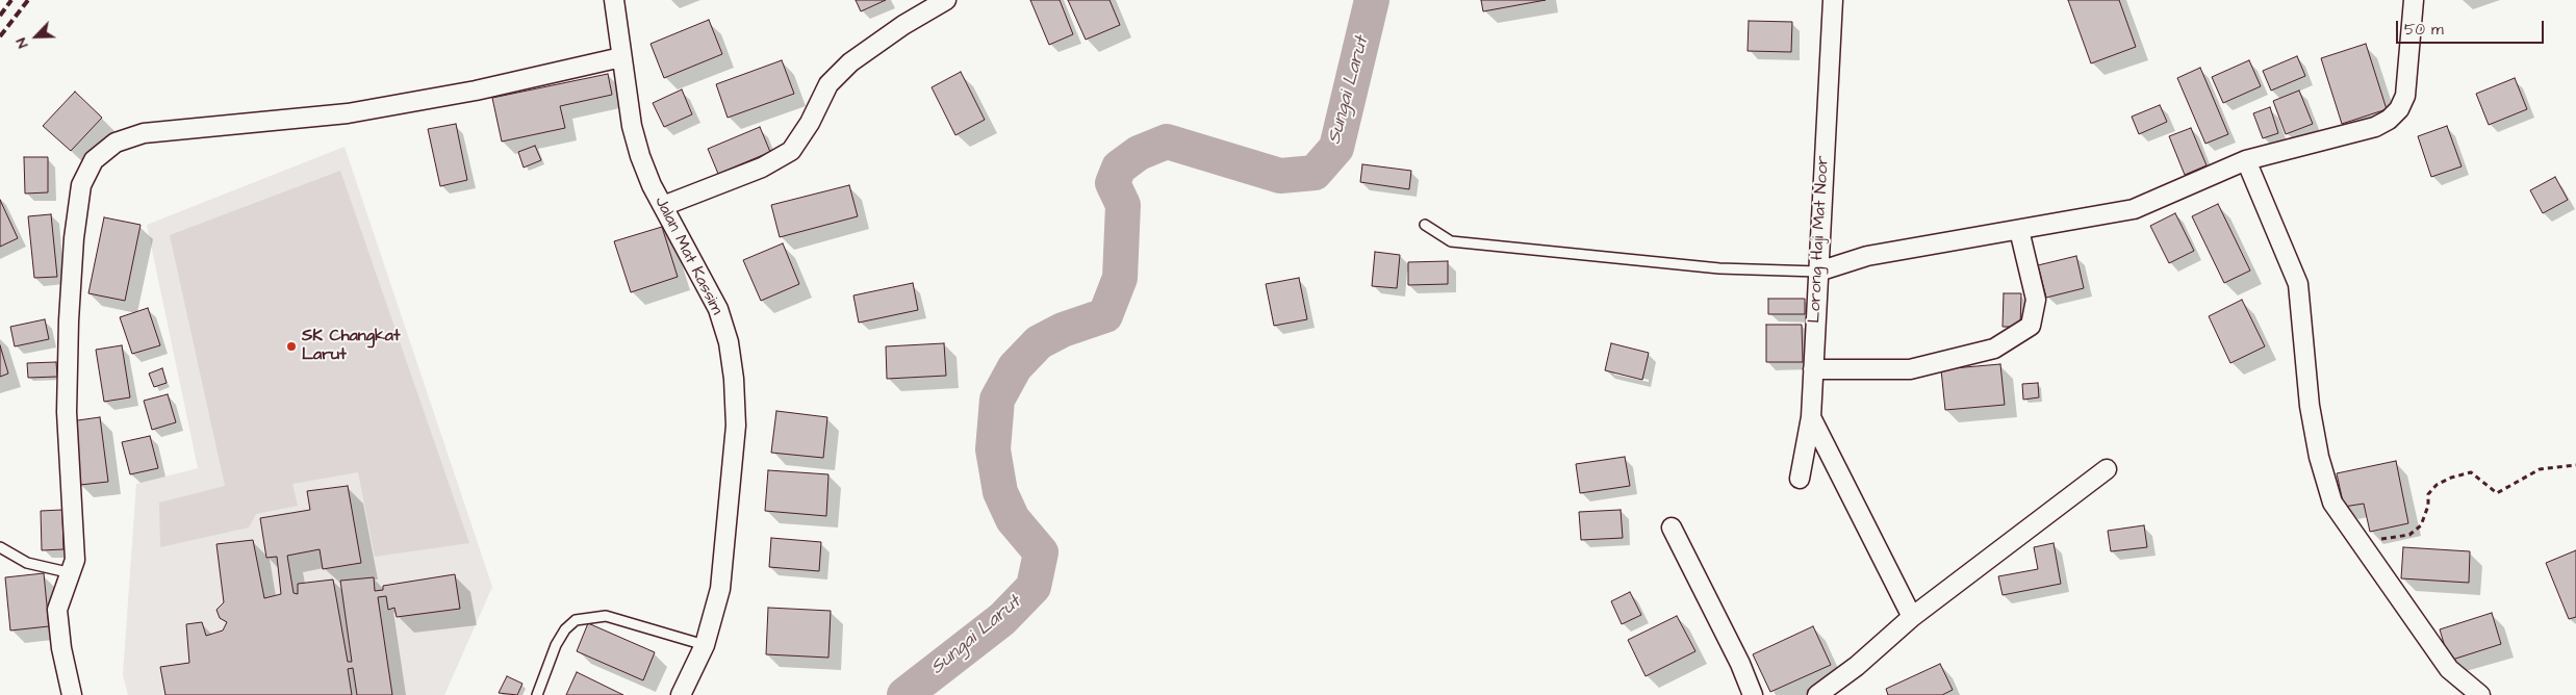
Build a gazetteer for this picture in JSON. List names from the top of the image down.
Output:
{
  "streets": {
    "street": ["Lorong Haji Mat Noor", "Jalan Mat Kassim"]
  },
  "water": ["Sungai Larut"],
  "places": ["SK Changkat Larut"],
  "scale_bar": "50 m",
  "north": "bottom left"
}
